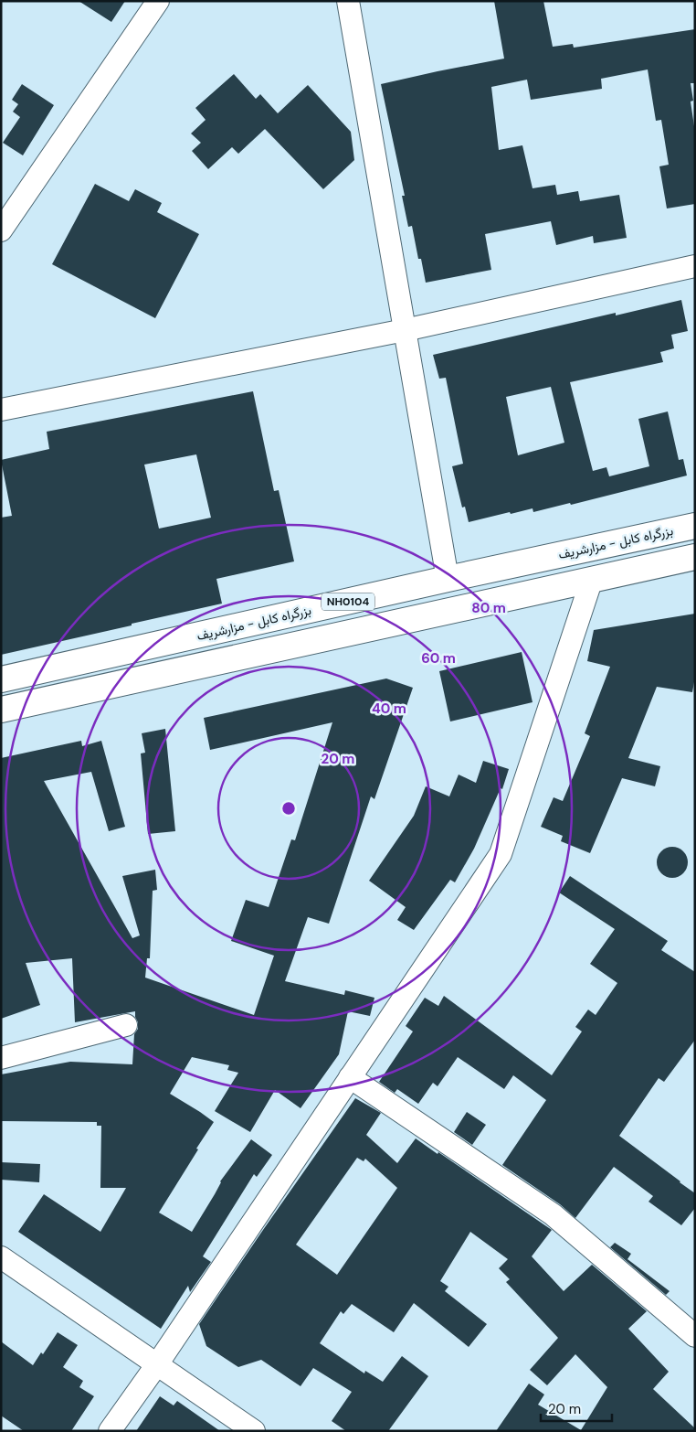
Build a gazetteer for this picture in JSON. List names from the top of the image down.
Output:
{
  "streets": {
    "highway": ["بزرگراه کابل - مزارشریف", "NH0104"]
  },
  "scale_bar": "20 m",
  "rings": [
    "80 m",
    "60 m",
    "40 m",
    "20 m"
  ]
}
